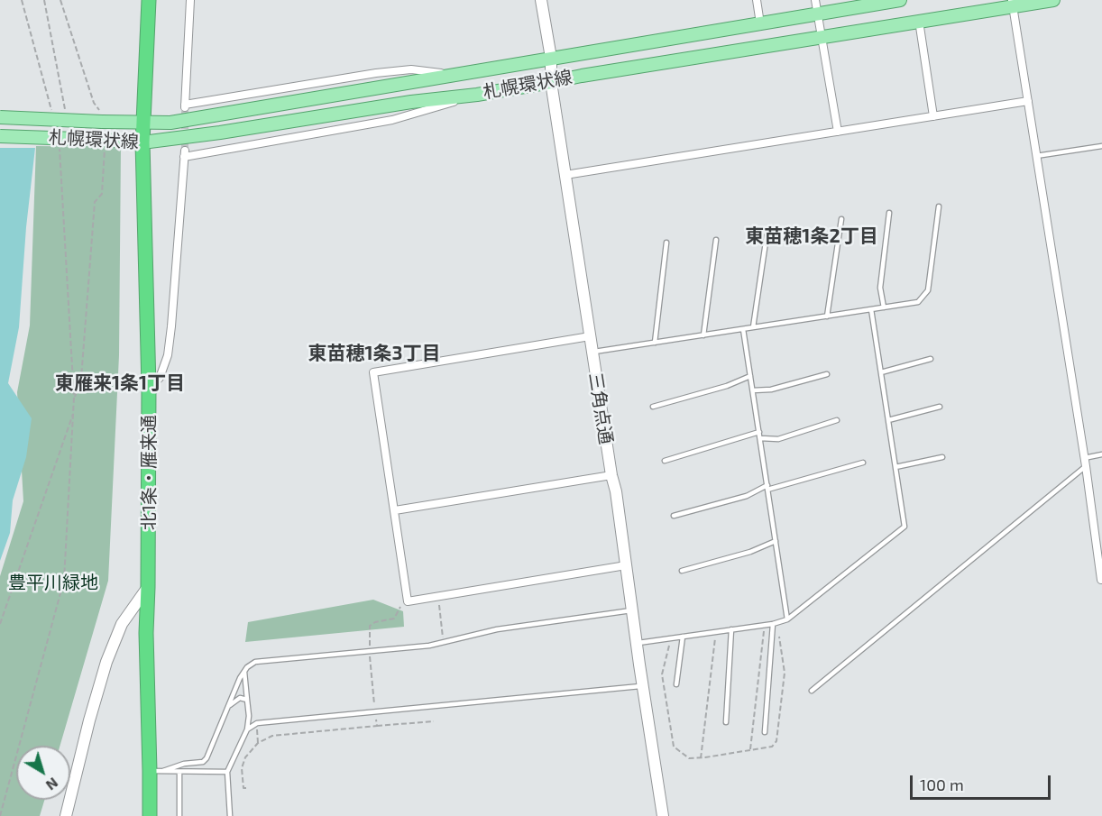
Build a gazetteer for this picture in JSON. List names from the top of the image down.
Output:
{
  "streets": {
    "highway": ["北1条・雁来通"],
    "main road": ["札幌環状線"],
    "street": ["三角点通"]
  },
  "crossings": [
    ["札幌環状線", "三角点通"],
    ["札幌環状線", "北1条・雁来通"]
  ],
  "districts": ["東苗穂1条2丁目", "東苗穂1条3丁目", "東雁来1条1丁目"],
  "parks": ["豊平川緑地"],
  "scale_bar": "100 m",
  "north": "bottom right"
}
